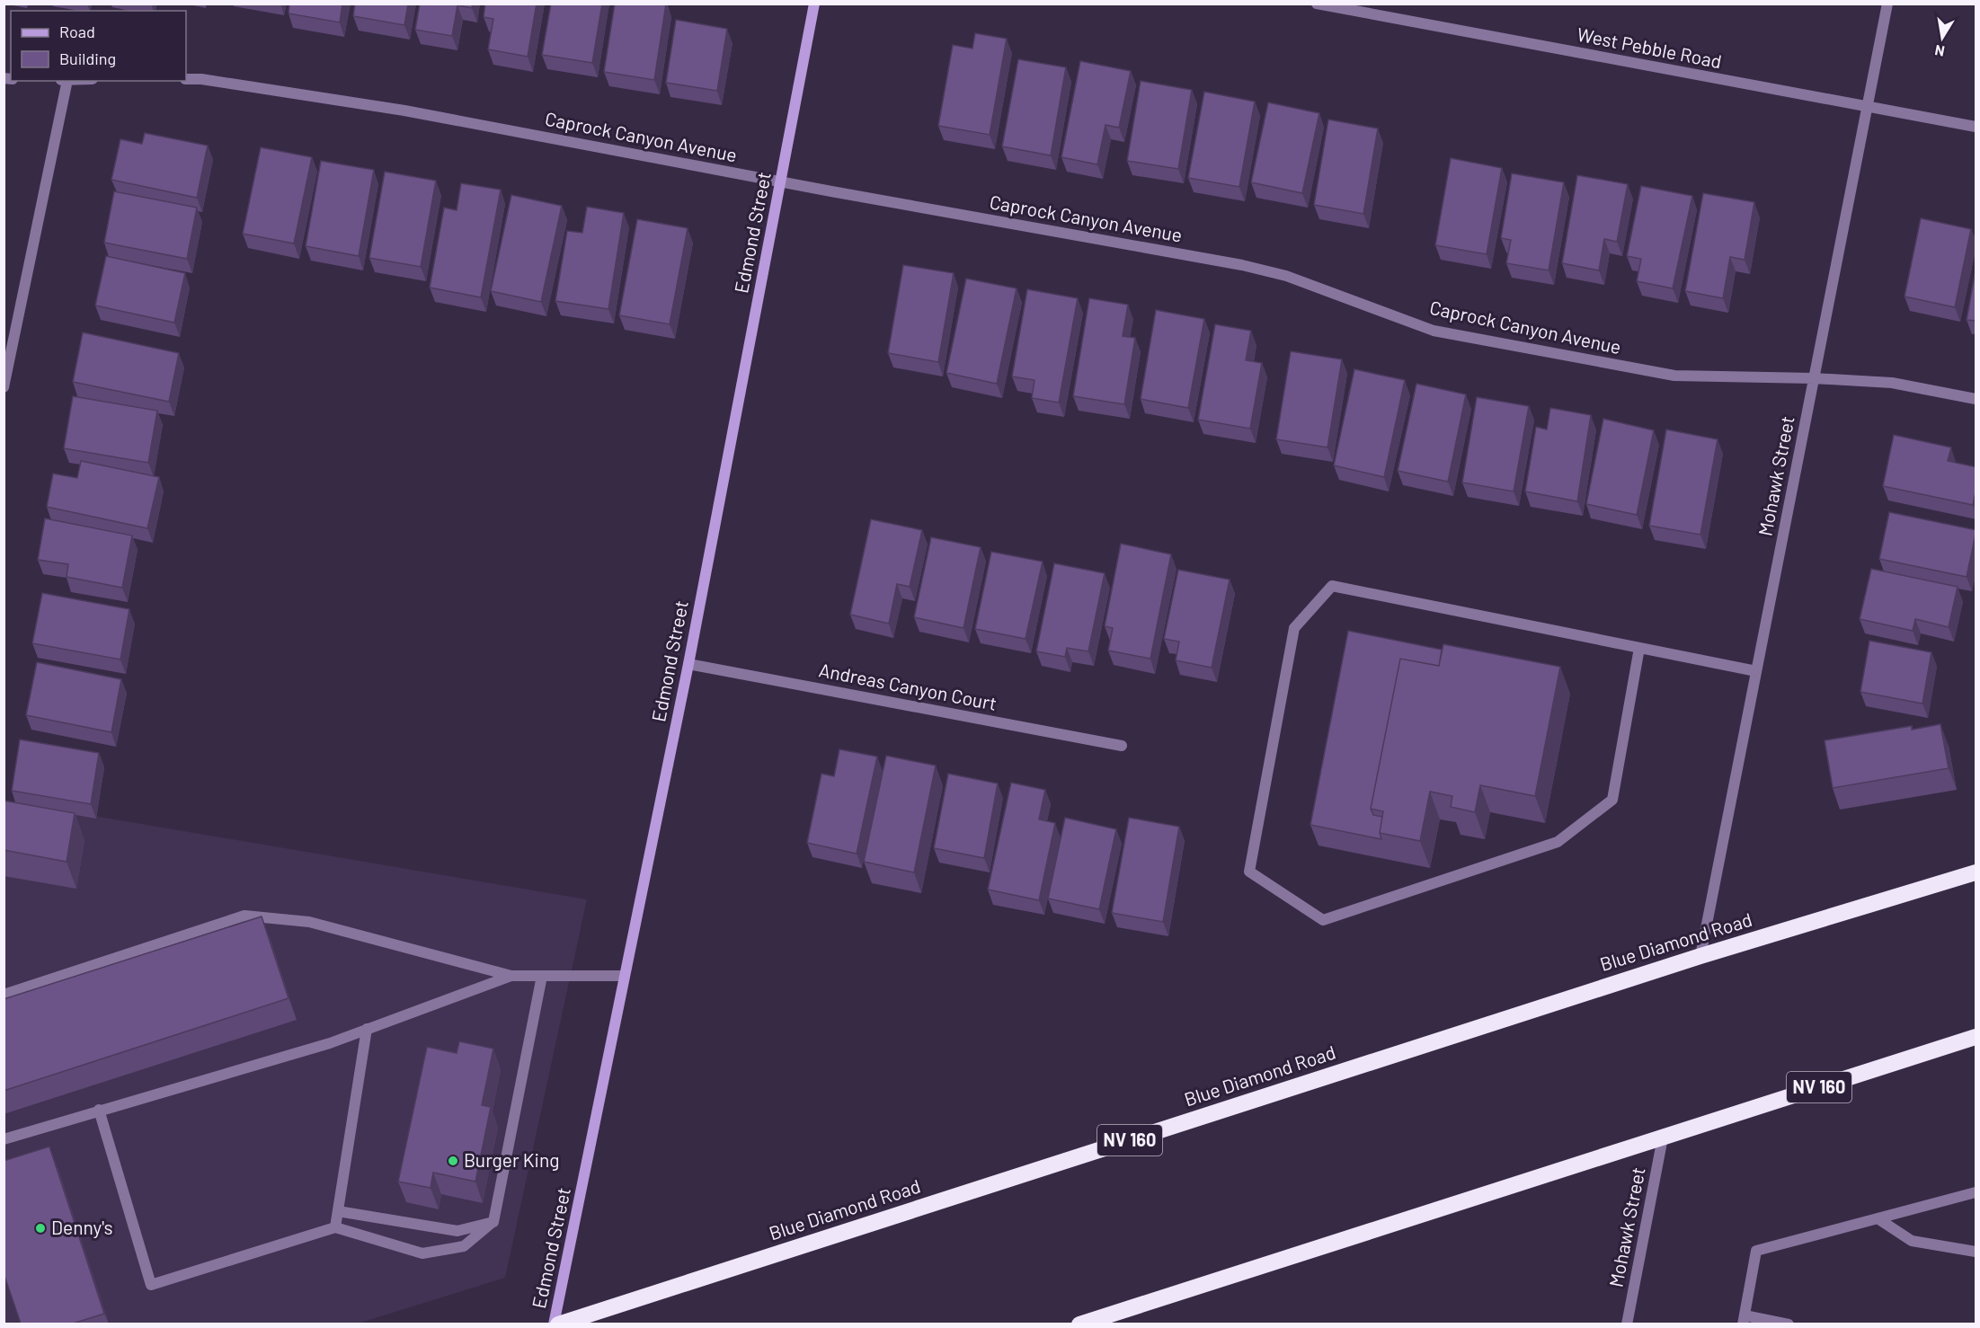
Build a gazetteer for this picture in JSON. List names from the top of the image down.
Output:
{
  "streets": {
    "highway": ["Blue Diamond Road", "NV 160"],
    "street": [
      "West Pebble Road",
      "Caprock Canyon Avenue",
      "Edmond Street",
      "Mohawk Street",
      "Andreas Canyon Court"
    ]
  },
  "crossings": [
    ["West Pebble Road", "Mohawk Street"],
    ["Caprock Canyon Avenue", "Edmond Street"],
    ["Caprock Canyon Avenue", "Mohawk Street"],
    ["Edmond Street", "Andreas Canyon Court"],
    ["Mohawk Street", "Blue Diamond Road"],
    ["Mohawk Street", "NV 160"]
  ],
  "places": ["Burger King", "Denny's"],
  "legend": ["Road", "Building"],
  "north": "bottom"
}
